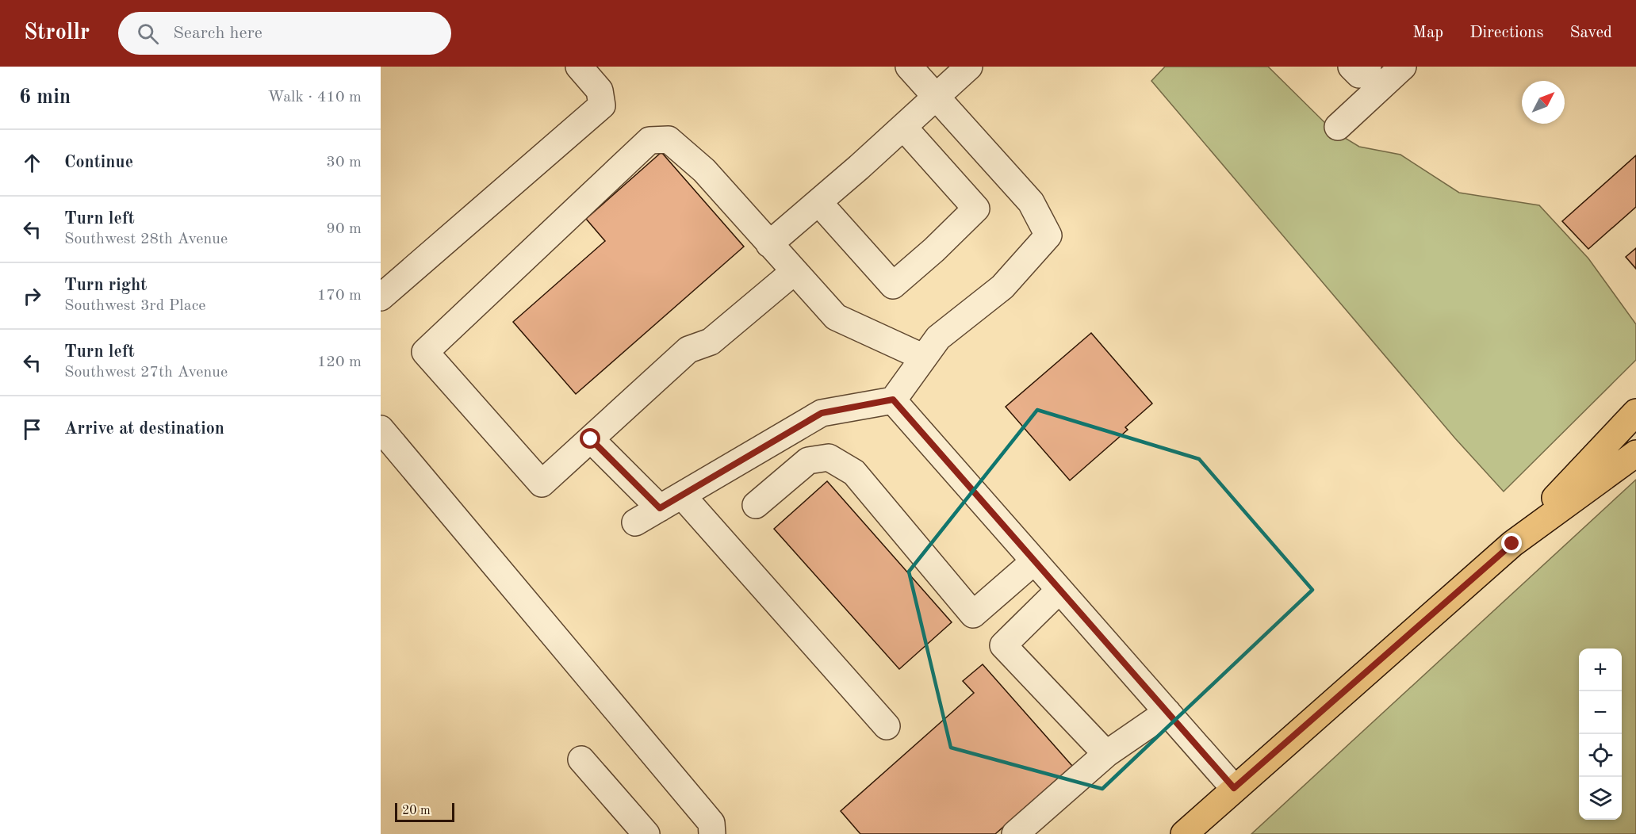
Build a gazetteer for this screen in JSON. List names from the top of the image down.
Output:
{
  "scale_bar": "20 m",
  "north": "top right",
  "page": {
    "header": "Strollr",
    "search": "Search here",
    "nav": ["Map", "Directions", "Saved"],
    "heading": ["6 min", "Walk · 410 m"],
    "list": [
      ["Continue", "30 m"],
      ["Turn left", "Southwest 28th Avenue", "90 m"],
      ["Turn right", "Southwest 3rd Place", "170 m"],
      ["Turn left", "Southwest 27th Avenue", "120 m"],
      "Arrive at destination"
    ],
    "map_buttons": ["+", "−"],
    "scale": "20 m"
  }
}
